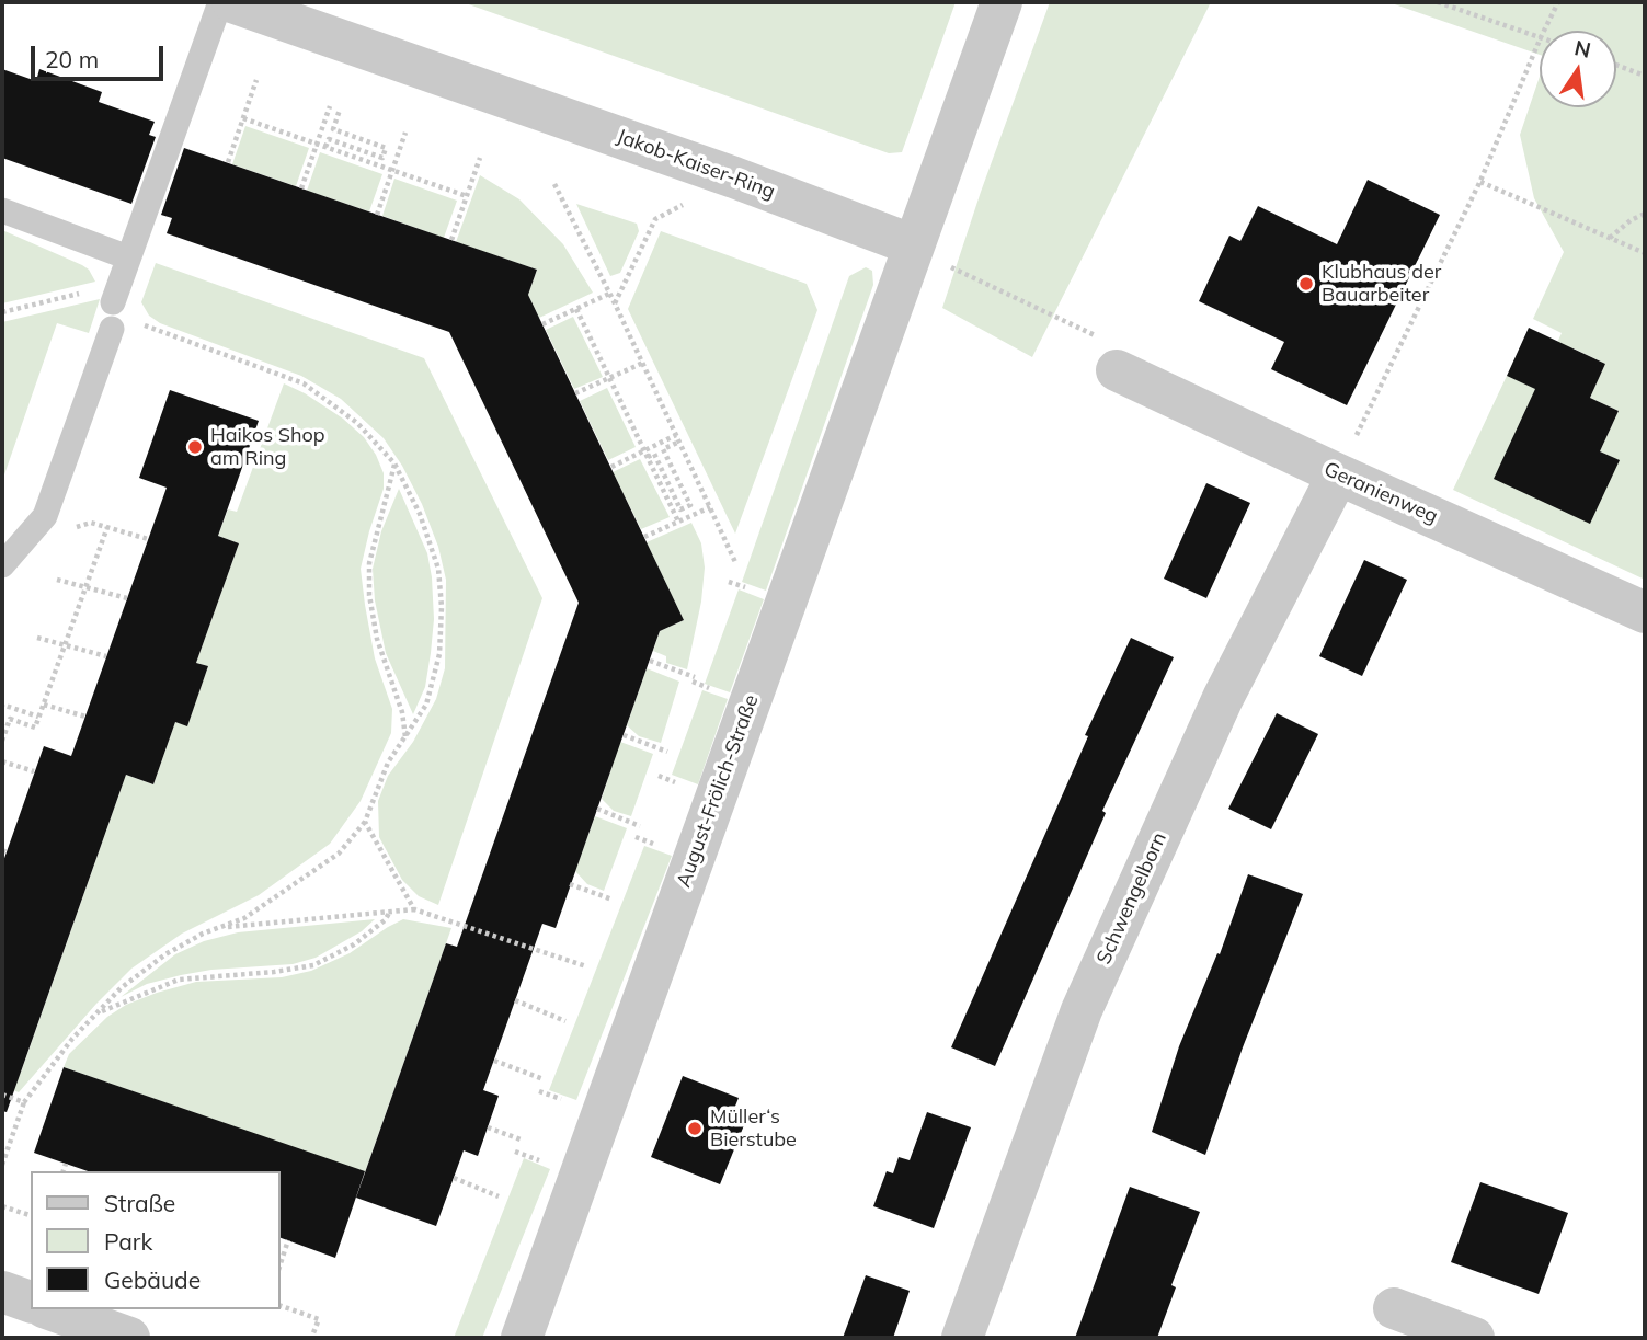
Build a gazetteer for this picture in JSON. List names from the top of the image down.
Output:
{
  "streets": {
    "street": [
      "Jakob-Kaiser-Ring",
      "Geranienweg",
      "August-Frölich-Straße",
      "Schwengelborn"
    ]
  },
  "crossings": [
    ["Jakob-Kaiser-Ring", "August-Frölich-Straße"],
    ["Geranienweg", "Schwengelborn"]
  ],
  "places": ["Klubhaus der Bauarbeiter", "Haikos Shop am Ring", "Müller‘s Bierstube"],
  "legend": ["Straße", "Park", "Gebäude"],
  "scale_bar": "20 m",
  "north": "top"
}
